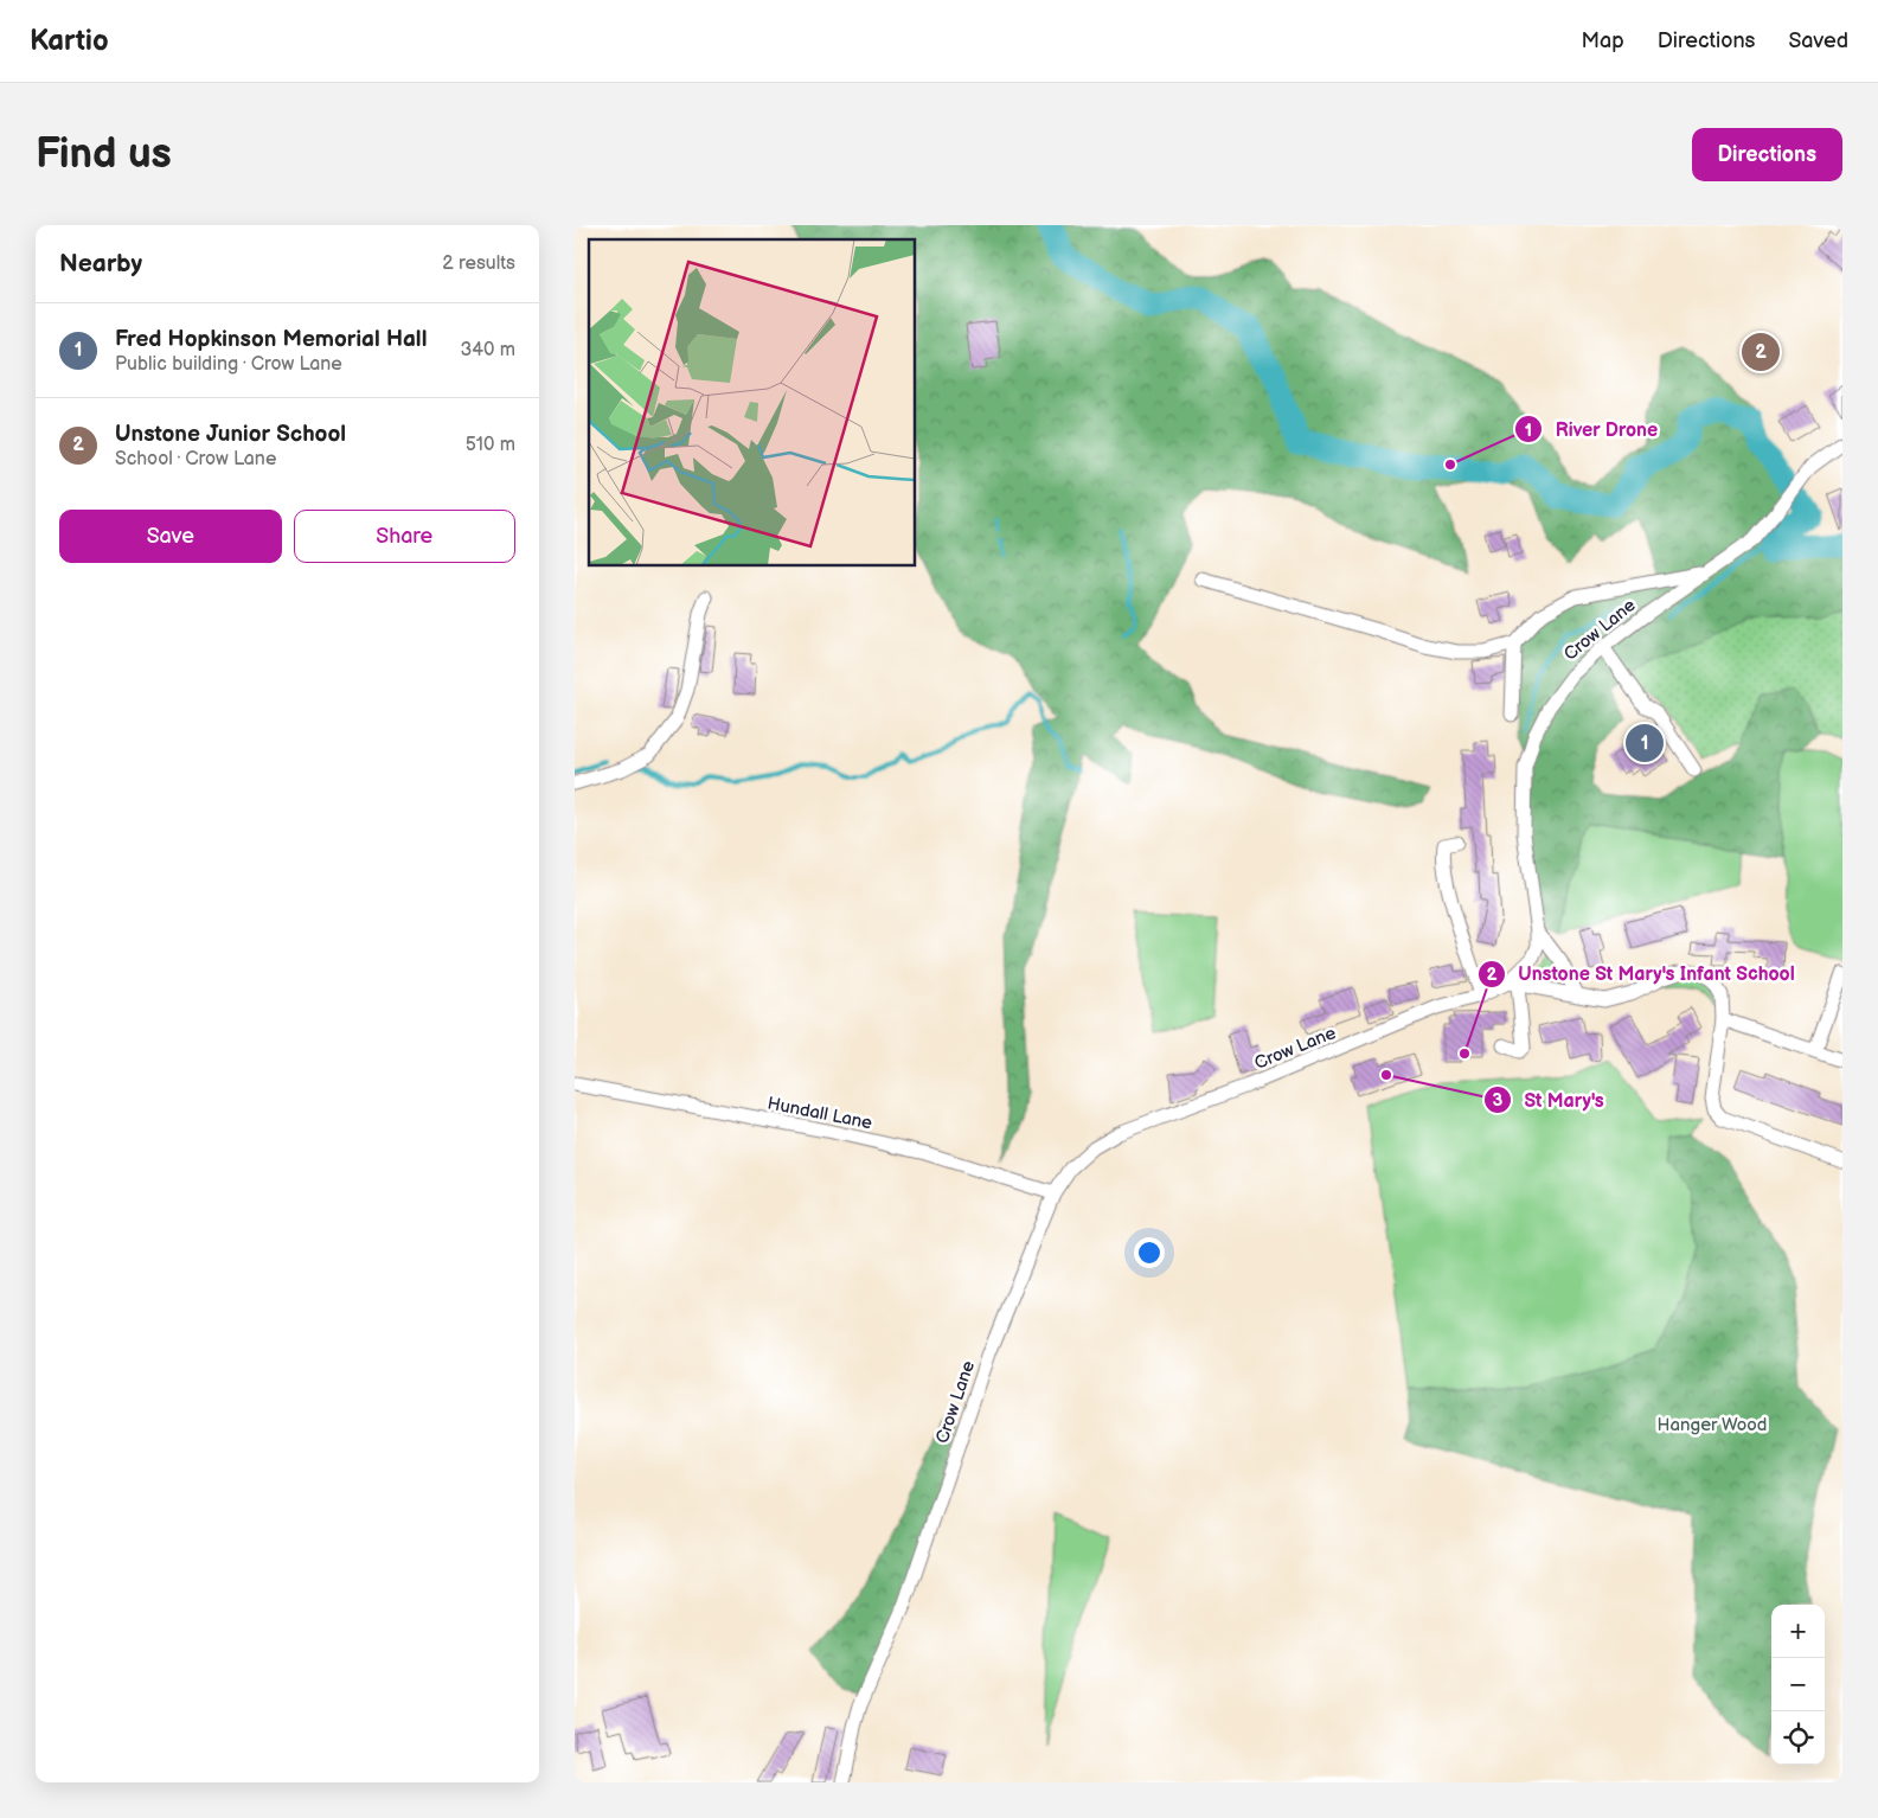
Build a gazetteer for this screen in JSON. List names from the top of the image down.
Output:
{
  "streets": {
    "street": ["Crow Lane", "Hundall Lane"]
  },
  "crossings": [
    ["Crow Lane", "Hundall Lane"]
  ],
  "parks": ["Hanger Wood"],
  "places": ["River Drone", "Unstone St Mary's Infant School", "St Mary's"],
  "page": {
    "header": "Kartio",
    "nav": ["Map", "Directions", "Saved"],
    "buttons": [
      "Directions",
      ["Save", "Share"]
    ],
    "title": "Find us",
    "heading": ["Nearby", "2 results"],
    "list": [
      {
        "mark": "1",
        "name": "Fred Hopkinson Memorial Hall",
        "note": "Public building · Crow Lane",
        "value": "340 m"
      },
      {
        "mark": "2",
        "name": "Unstone Junior School",
        "note": "School · Crow Lane",
        "value": "510 m"
      }
    ],
    "pins": ["2", "1"],
    "map_buttons": ["+", "−"]
  }
}
